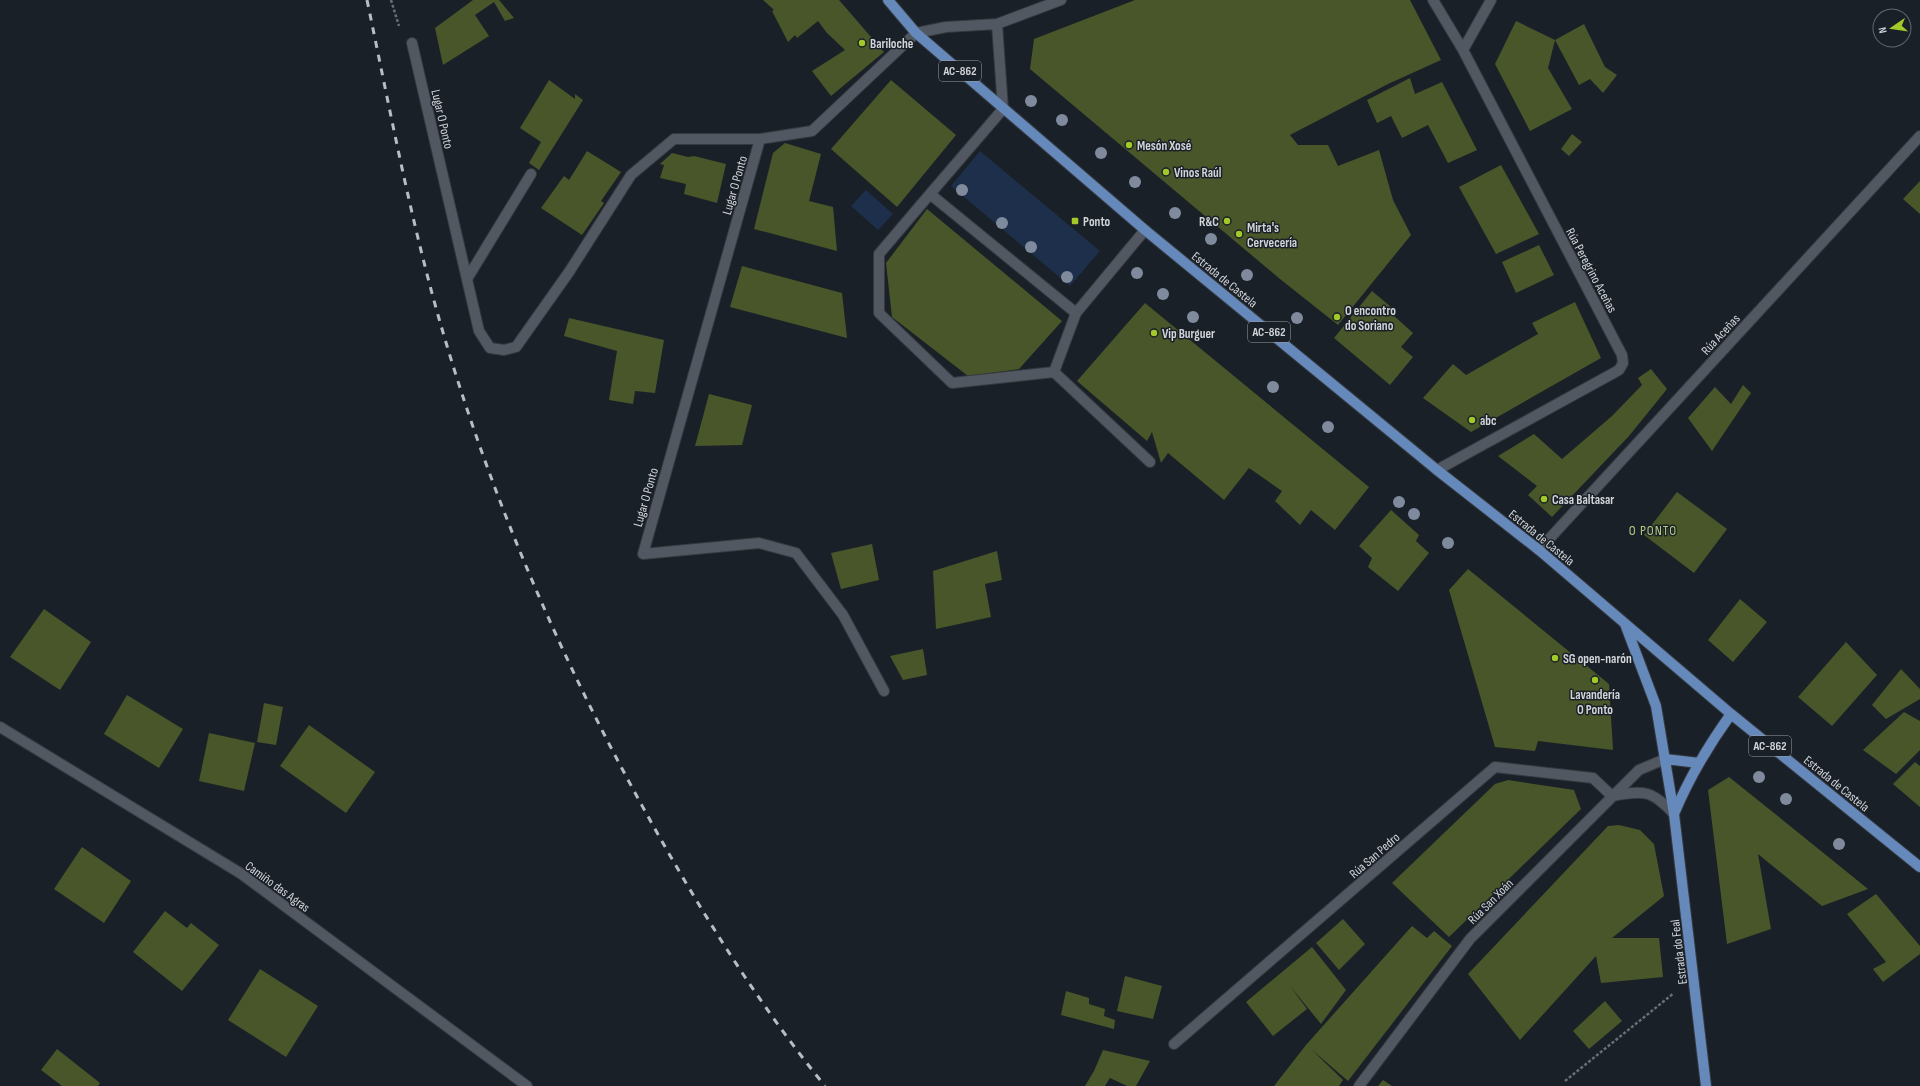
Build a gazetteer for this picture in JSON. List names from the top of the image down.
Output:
{
  "streets": {
    "main road": ["AC-862", "Estrada de Castela", "Estrada do Feal"],
    "street": [
      "Lugar O Ponto",
      "Rúa Peregrino Aceñas",
      "Rúa Aceñas",
      "Rúa San Pedro",
      "Camiño das Agras",
      "Rúa San Xoán"
    ]
  },
  "crossings": [
    ["Lugar O Ponto", "Estrada de Castela"],
    ["Rúa Peregrino Aceñas", "Estrada de Castela"],
    ["Estrada de Castela", "Rúa Aceñas"],
    ["Estrada de Castela", "Estrada do Feal"],
    ["Rúa San Pedro", "Rúa San Xoán"],
    ["Rúa San Xoán", "Estrada do Feal"]
  ],
  "districts": ["O PONTO"],
  "places": {
    "other": [
      "Bariloche",
      "Mesón Xosé",
      "Vinos Raúl",
      "R&C",
      "Mirta's Cervecería",
      "O encontro do Soriano",
      "Vip Burguer",
      "abc",
      "Casa Baltasar",
      "SG open-narón",
      "Lavandería O Ponto"
    ],
    "transit": ["Ponto"]
  },
  "north": "left"
}
